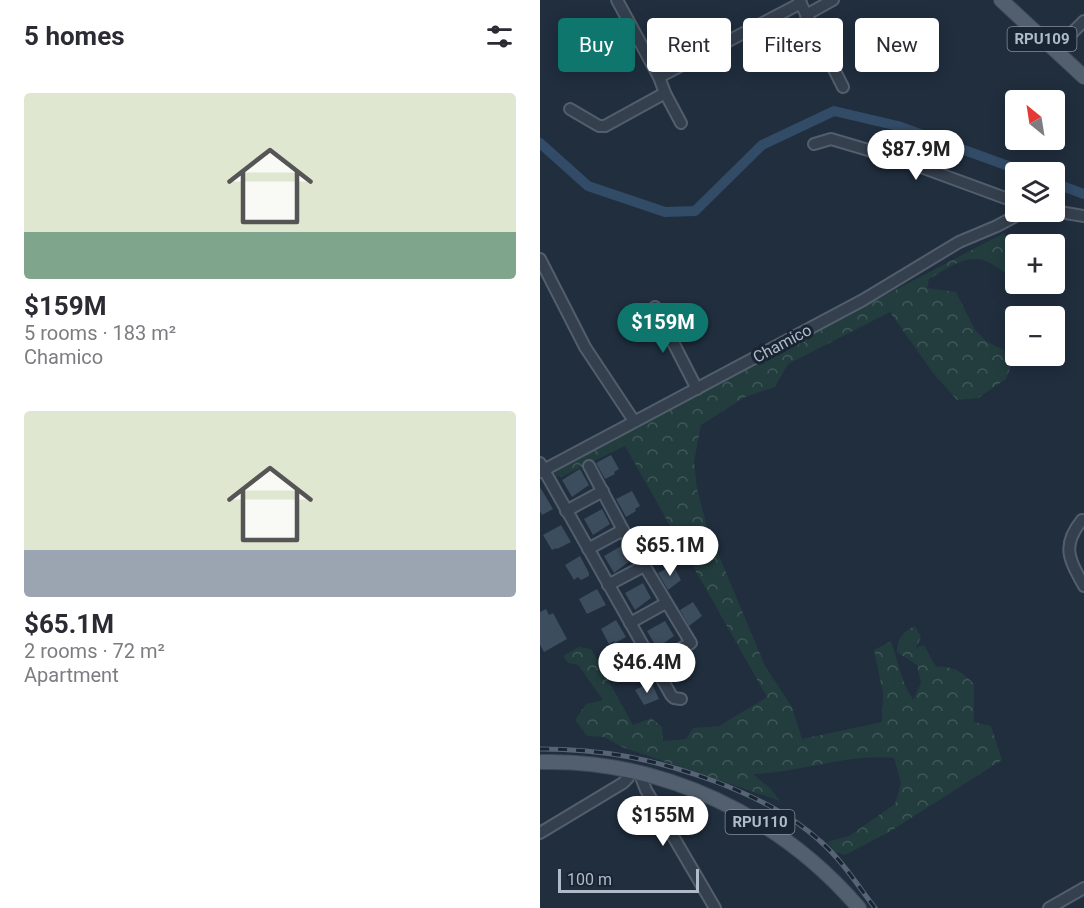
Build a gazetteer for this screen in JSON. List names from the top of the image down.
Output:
{
  "streets": {
    "main road": ["RPU109", "RPU110"],
    "street": ["Chamico"]
  },
  "scale_bar": "100 m",
  "north": "top left",
  "page": {
    "heading": "5 homes",
    "chip": [
      "Buy",
      "Rent",
      "Filters",
      "New"
    ],
    "list": [
      {
        "name": "$159M",
        "note": "5 rooms · 183 m² · Chamico"
      },
      {
        "name": "$65.1M",
        "note": "2 rooms · 72 m² · Apartment"
      }
    ],
    "map_buttons": ["+", "−"],
    "price": [
      "$87.9M",
      "$159M",
      "$65.1M",
      "$46.4M",
      "$155M"
    ],
    "scale": "100 m"
  }
}
